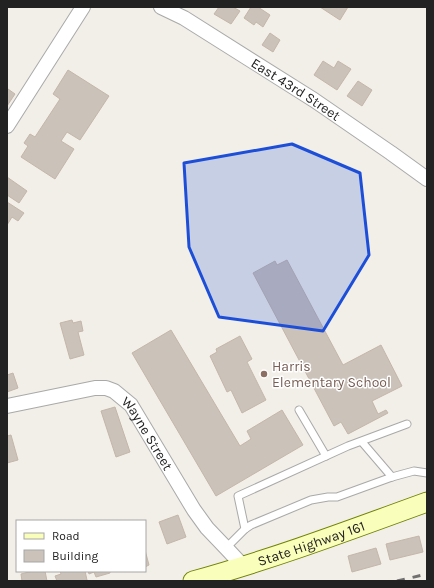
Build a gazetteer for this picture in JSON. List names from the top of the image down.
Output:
{
  "streets": {
    "main road": ["State Highway 161"],
    "street": ["East 43rd Street", "Wayne Street"]
  },
  "crossings": [
    ["Wayne Street", "State Highway 161"]
  ],
  "places": ["Harris Elementary School"],
  "legend": ["Road", "Building"]
}
